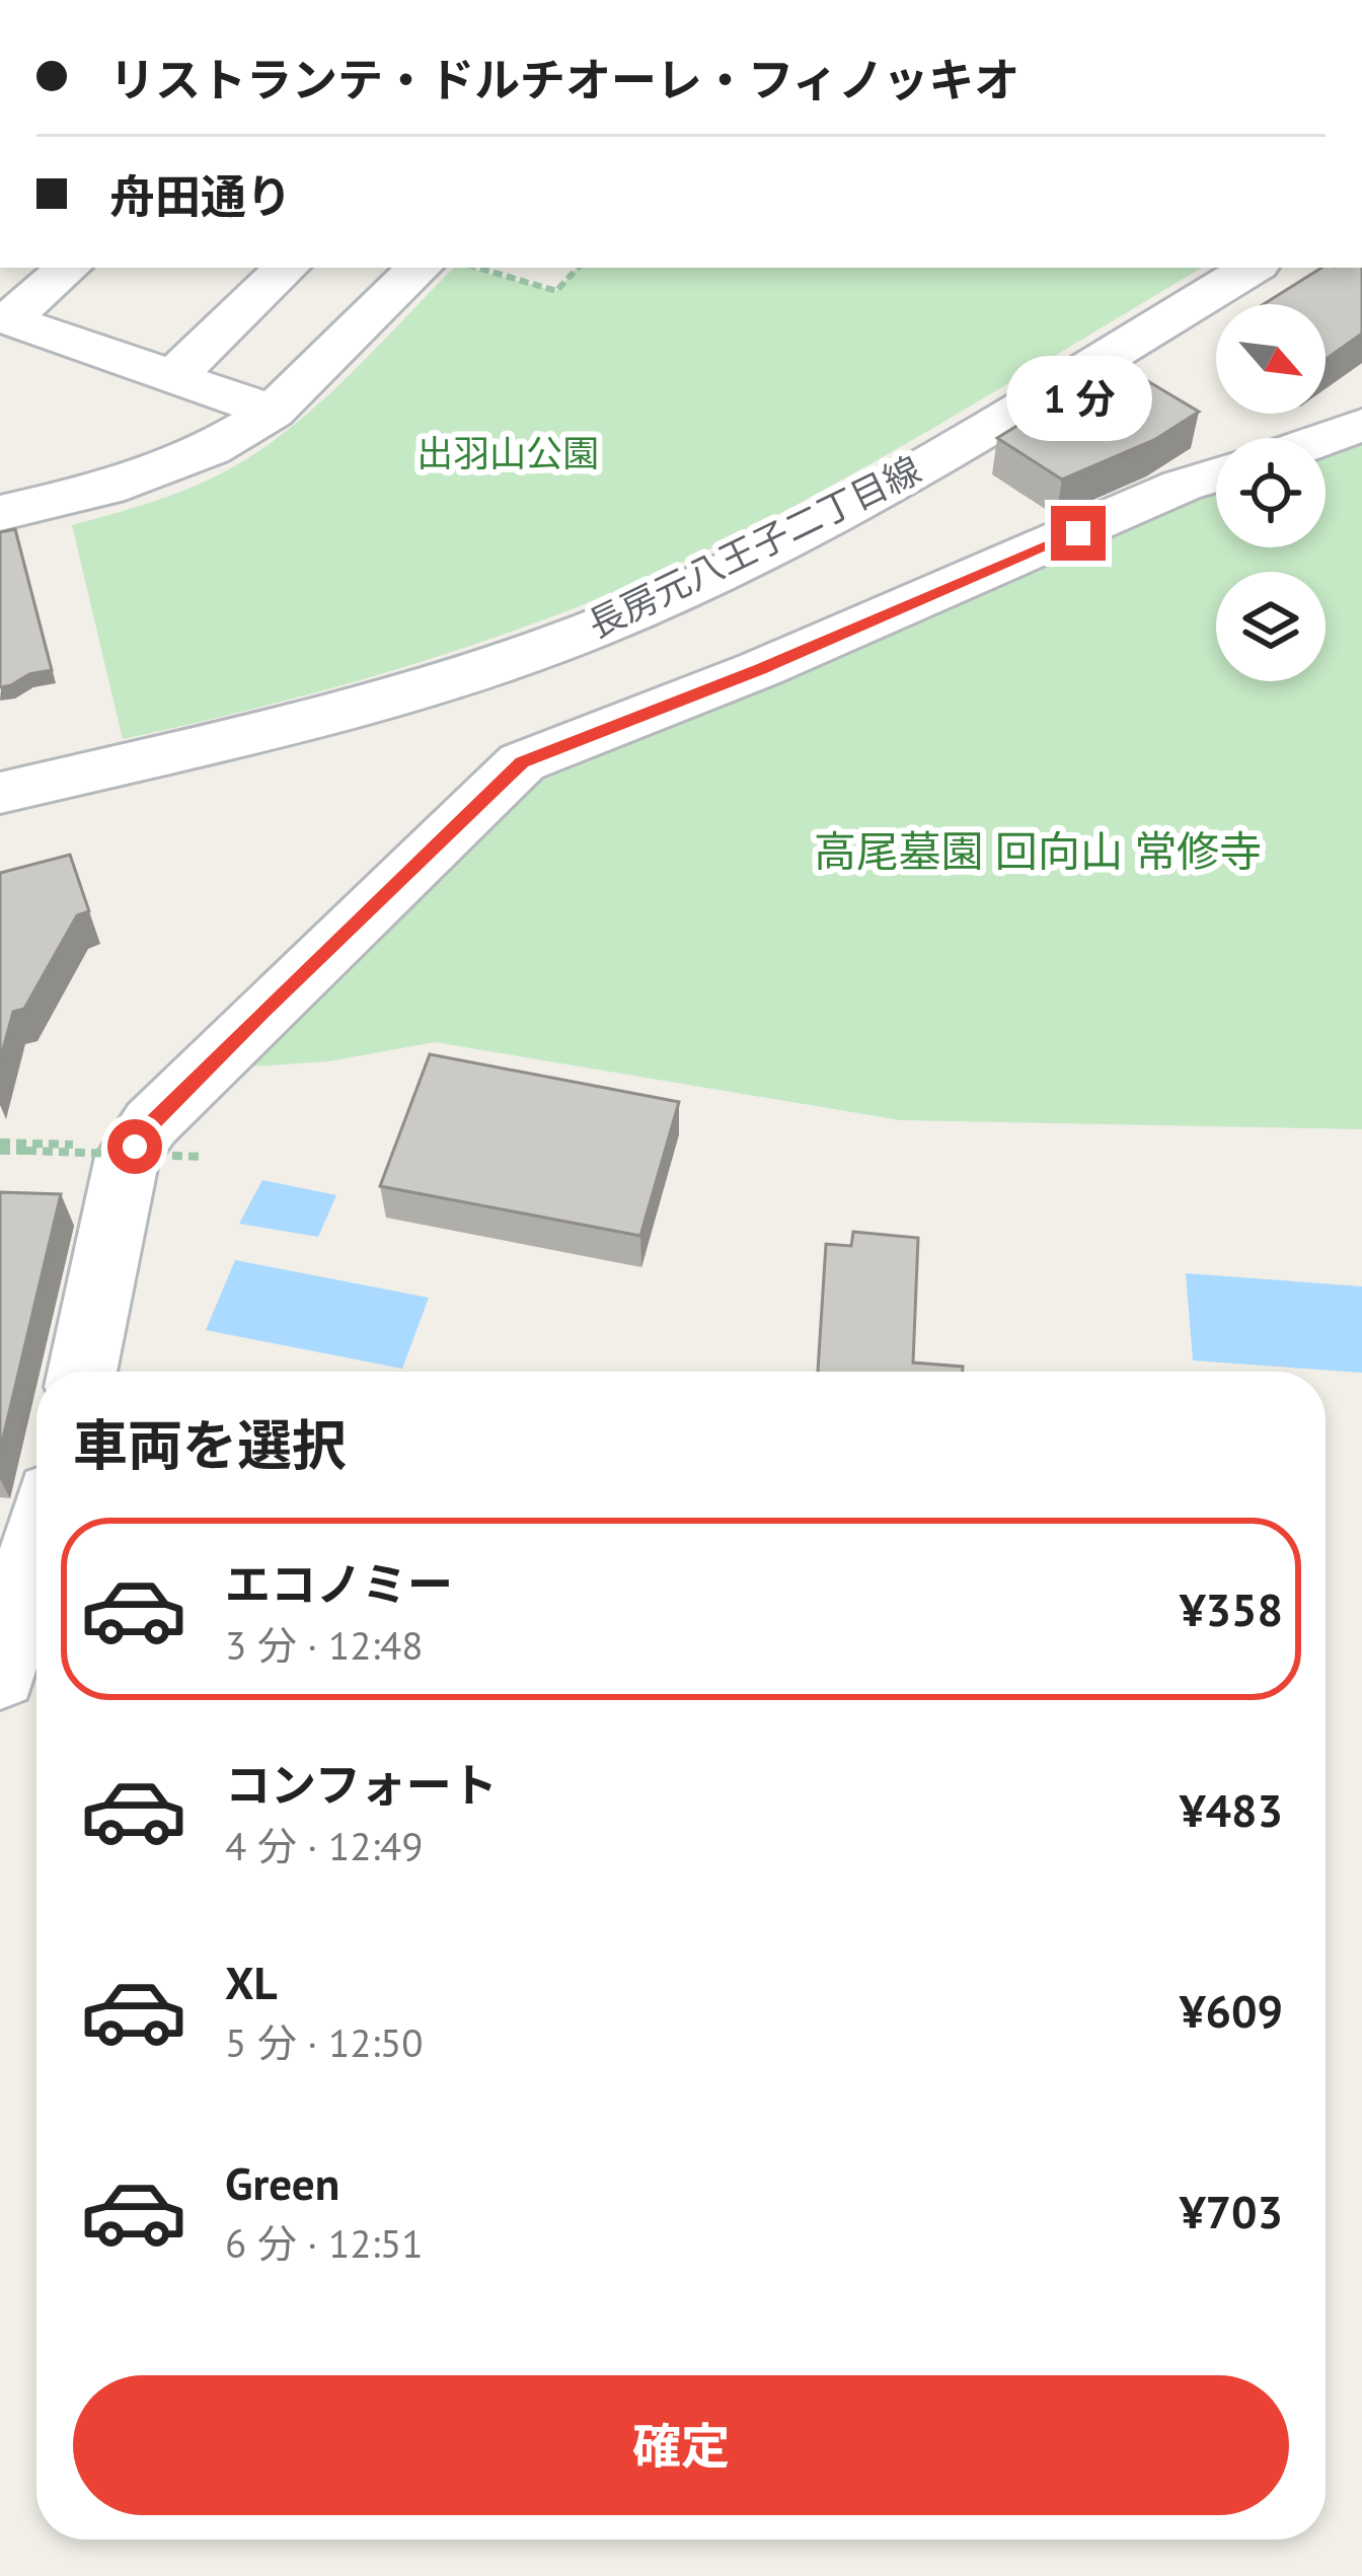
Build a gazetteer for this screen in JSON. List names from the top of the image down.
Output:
{
  "streets": {
    "street": ["長房元八王子二丁目線"]
  },
  "parks": ["出羽山公園", "高尾墓園 回向山 常修寺"],
  "north": "bottom right",
  "page": {
    "banner": ["リストランテ・ドルチオーレ・フィノッキオ", "舟田通り"],
    "bubble": "1 分",
    "heading": "車両を選択",
    "list": [
      {
        "name": "エコノミー",
        "note": "3 分 · 12:48",
        "value": "¥358"
      },
      {
        "name": "コンフォート",
        "note": "4 分 · 12:49",
        "value": "¥483"
      },
      {
        "name": "XL",
        "note": "5 分 · 12:50",
        "value": "¥609"
      },
      {
        "name": "Green",
        "note": "6 分 · 12:51",
        "value": "¥703"
      }
    ],
    "buttons": "確定"
  }
}
